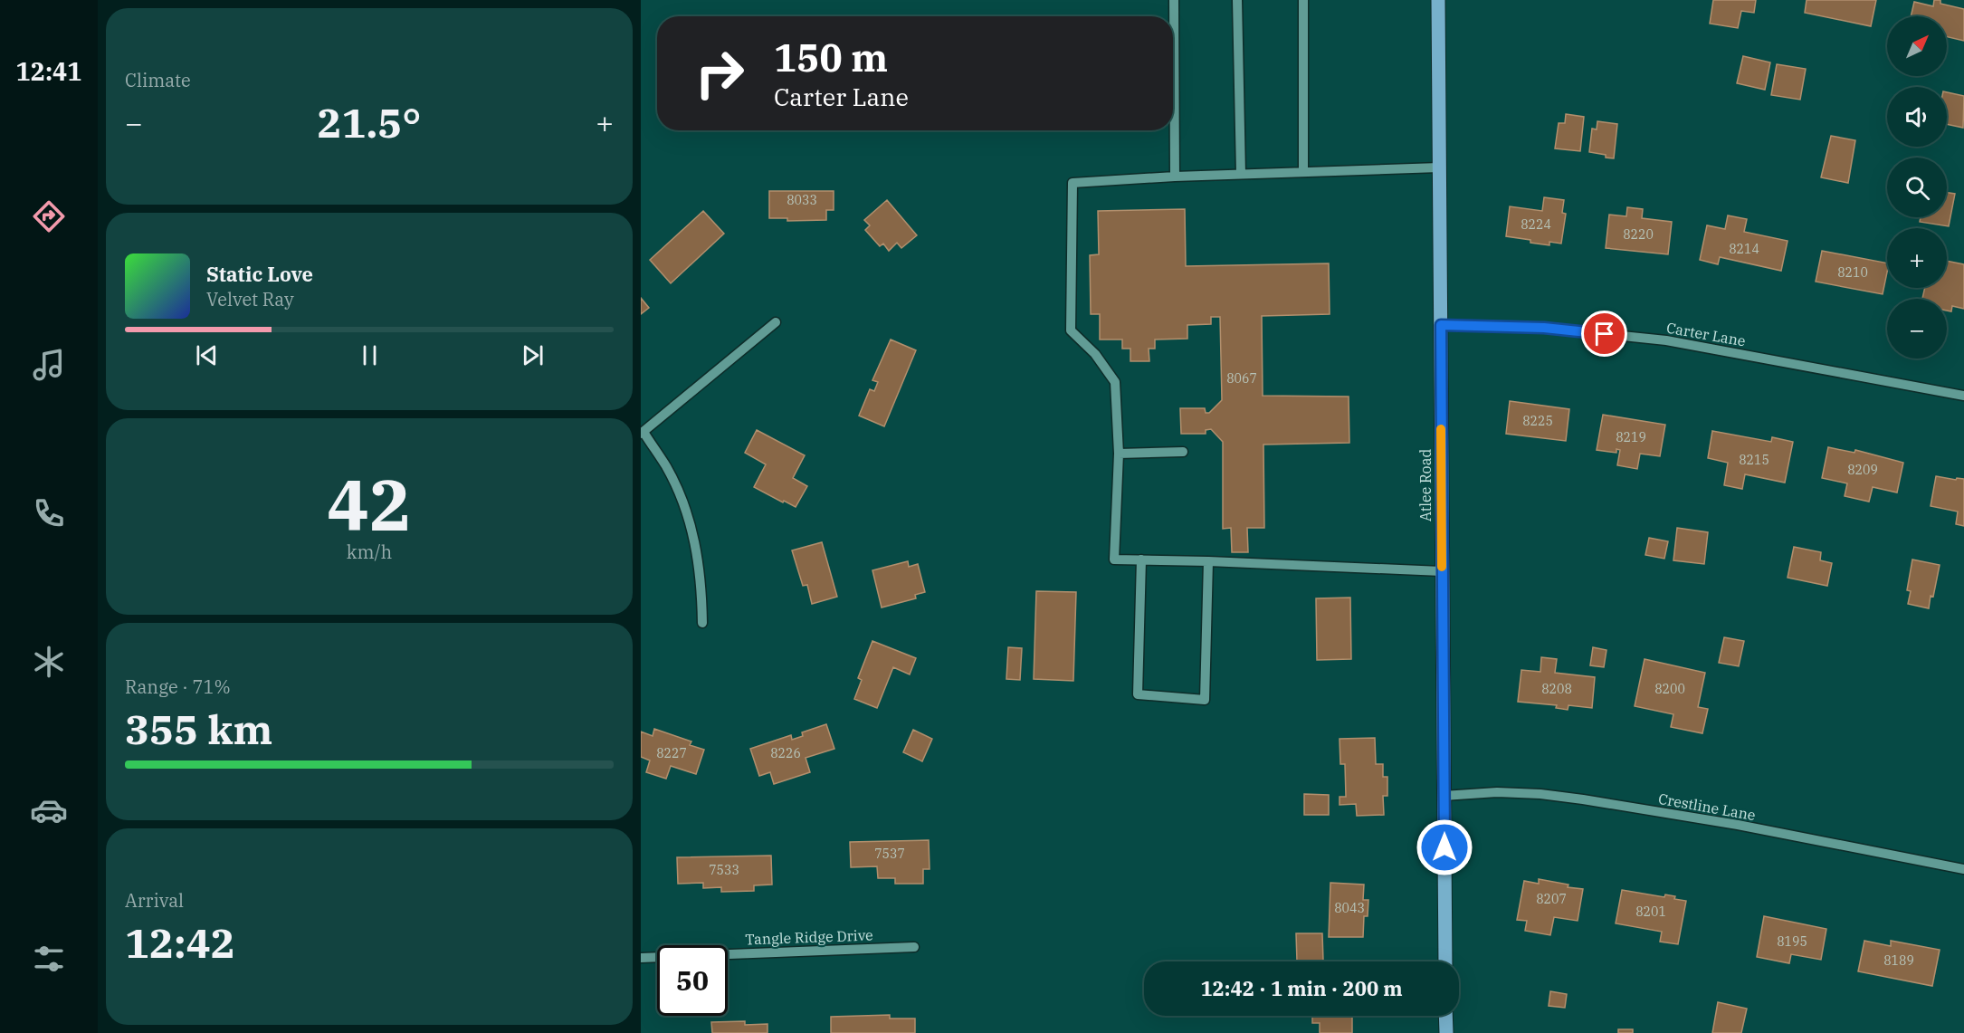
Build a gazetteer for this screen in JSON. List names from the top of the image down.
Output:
{
  "streets": {
    "main road": ["Atlee Road"],
    "street": ["Carter Lane", "Crestline Lane", "Tangle Ridge Drive"]
  },
  "crossings": [
    ["Carter Lane", "Atlee Road"],
    ["Atlee Road", "Crestline Lane"]
  ],
  "house_numbers": [
    "8033",
    "8224",
    "8220",
    "8214",
    "8210",
    "8067",
    "8225",
    "8219",
    "8215",
    "8209",
    "8208",
    "8200",
    "8227",
    "8226",
    "7537",
    "7533",
    "8207",
    "8043",
    "8201",
    "8195",
    "8189"
  ],
  "north": "top right",
  "page": {
    "tabs": "12:41",
    "tile": [
      "Climate",
      ["42", "km/h"],
      ["Range · 71%", "355 km"],
      ["Arrival", "12:42"]
    ],
    "map_buttons": ["+", "−"],
    "turn": ["150 m", "Carter Lane"],
    "heat": ["−", "21.5°", "+"],
    "song": ["Static Love", "Velvet Ray"],
    "limit": "50",
    "trip": "12:42 · 1 min · 200 m"
  }
}
